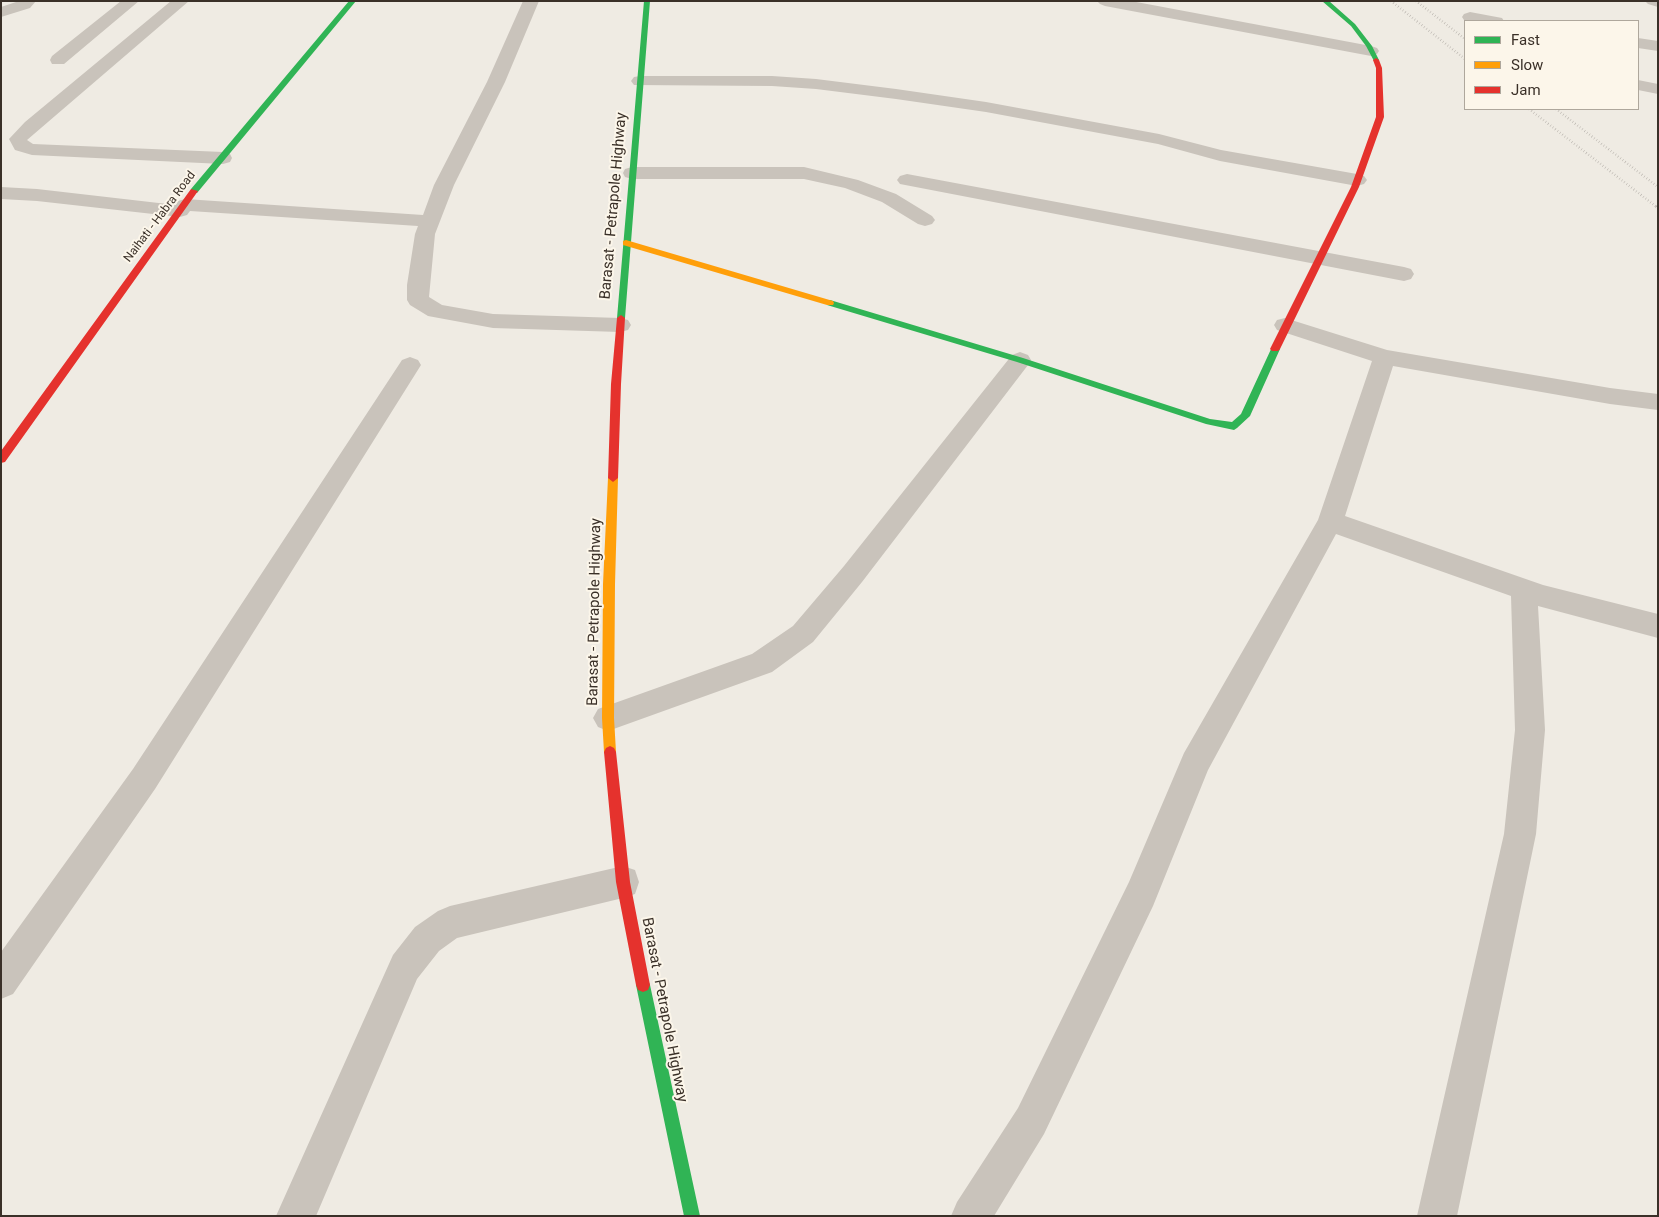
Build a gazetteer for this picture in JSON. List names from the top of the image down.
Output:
{
  "streets": {
    "main road": ["Barasat - Petrapole Highway", "Naihati - Habra Road"]
  },
  "legend": ["Fast", "Slow", "Jam"]
}
